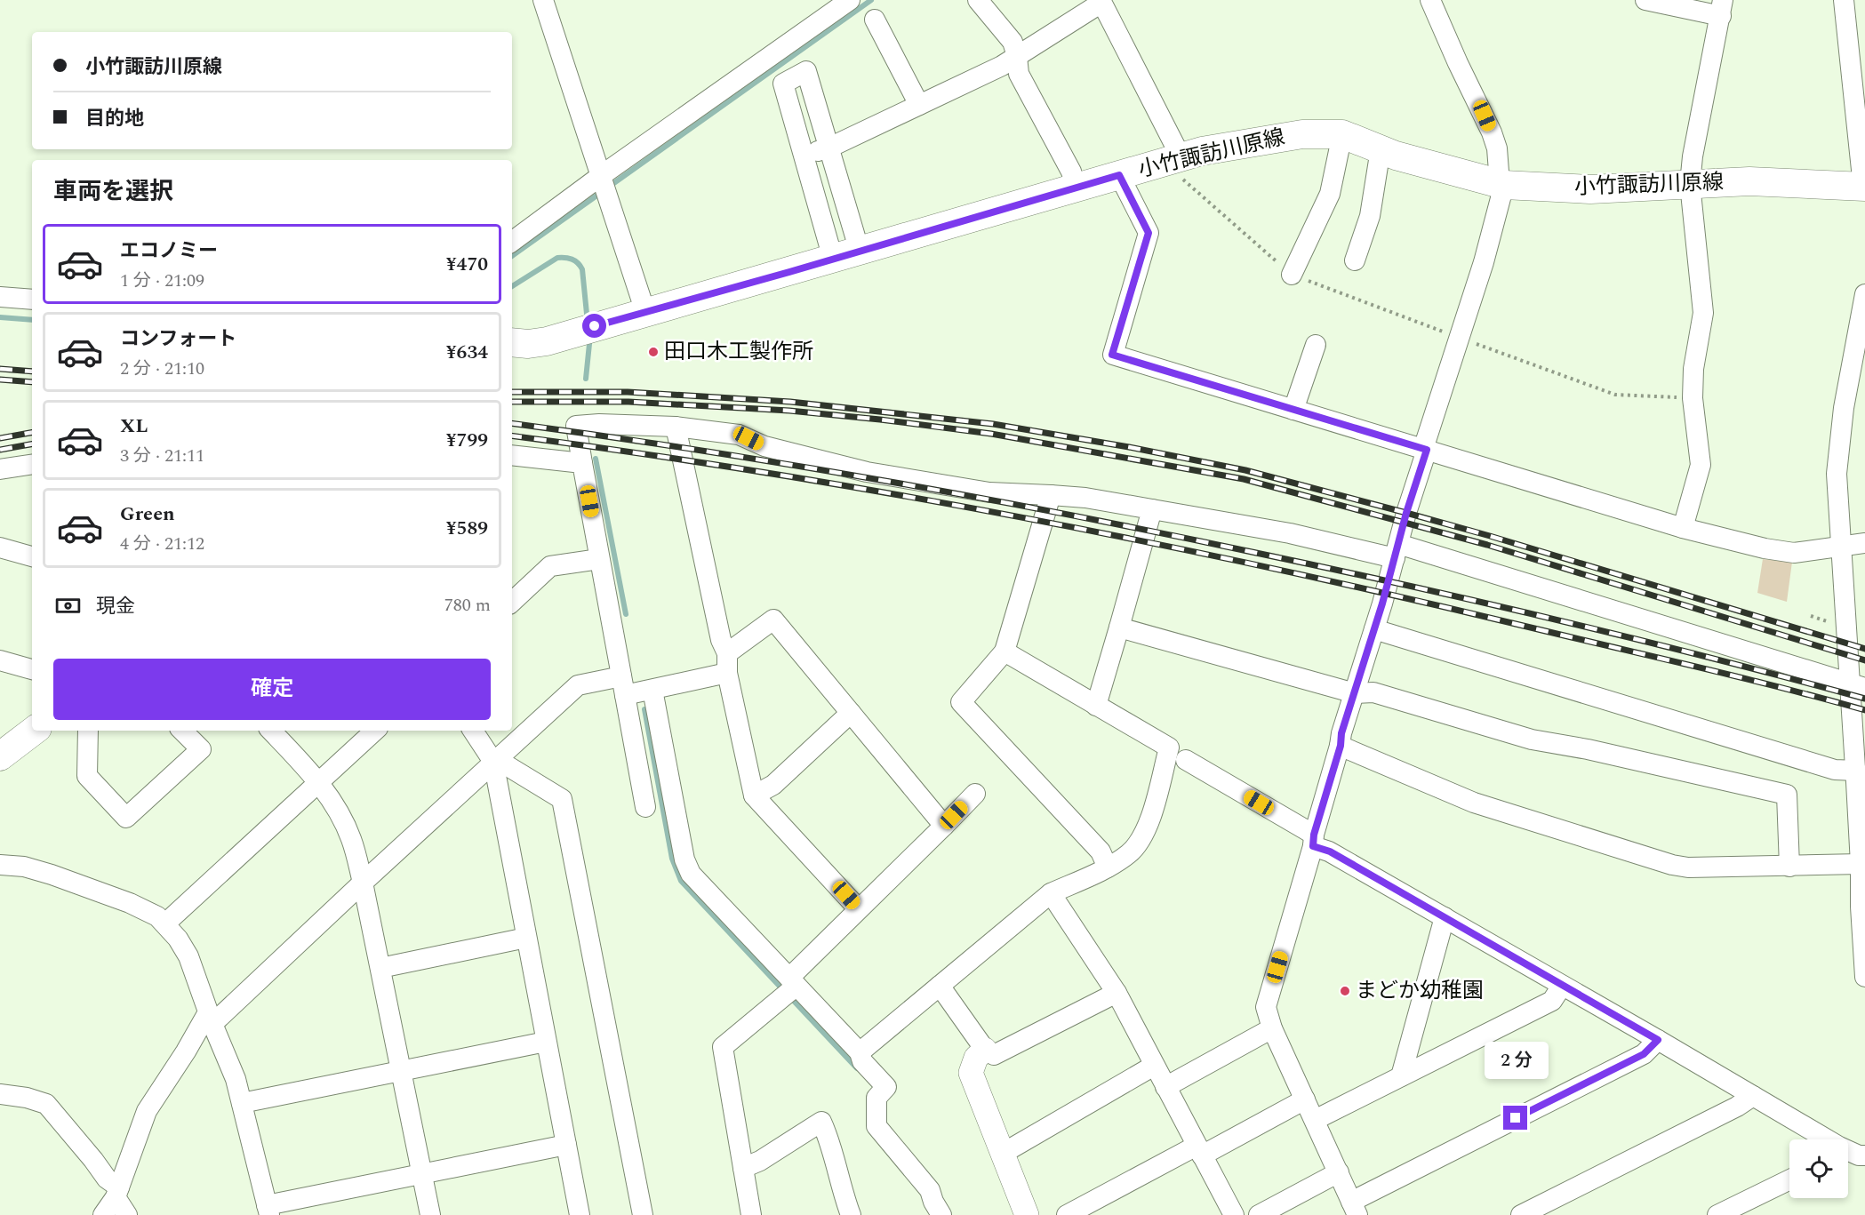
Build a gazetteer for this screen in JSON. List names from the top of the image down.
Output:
{
  "streets": {
    "main road": ["小竹諏訪川原線"]
  },
  "places": ["田口木工製作所", "まどか幼稚園"],
  "page": {
    "banner": ["小竹諏訪川原線", "目的地"],
    "heading": "車両を選択",
    "list": [
      {
        "name": "エコノミー",
        "note": "1 分 · 21:09",
        "value": "¥470"
      },
      {
        "name": "コンフォート",
        "note": "2 分 · 21:10",
        "value": "¥634"
      },
      {
        "name": "XL",
        "note": "3 分 · 21:11",
        "value": "¥799"
      },
      {
        "name": "Green",
        "note": "4 分 · 21:12",
        "value": "¥589"
      }
    ],
    "pay": ["現金", "780 m"],
    "buttons": "確定",
    "bubble": "2 分"
  }
}
